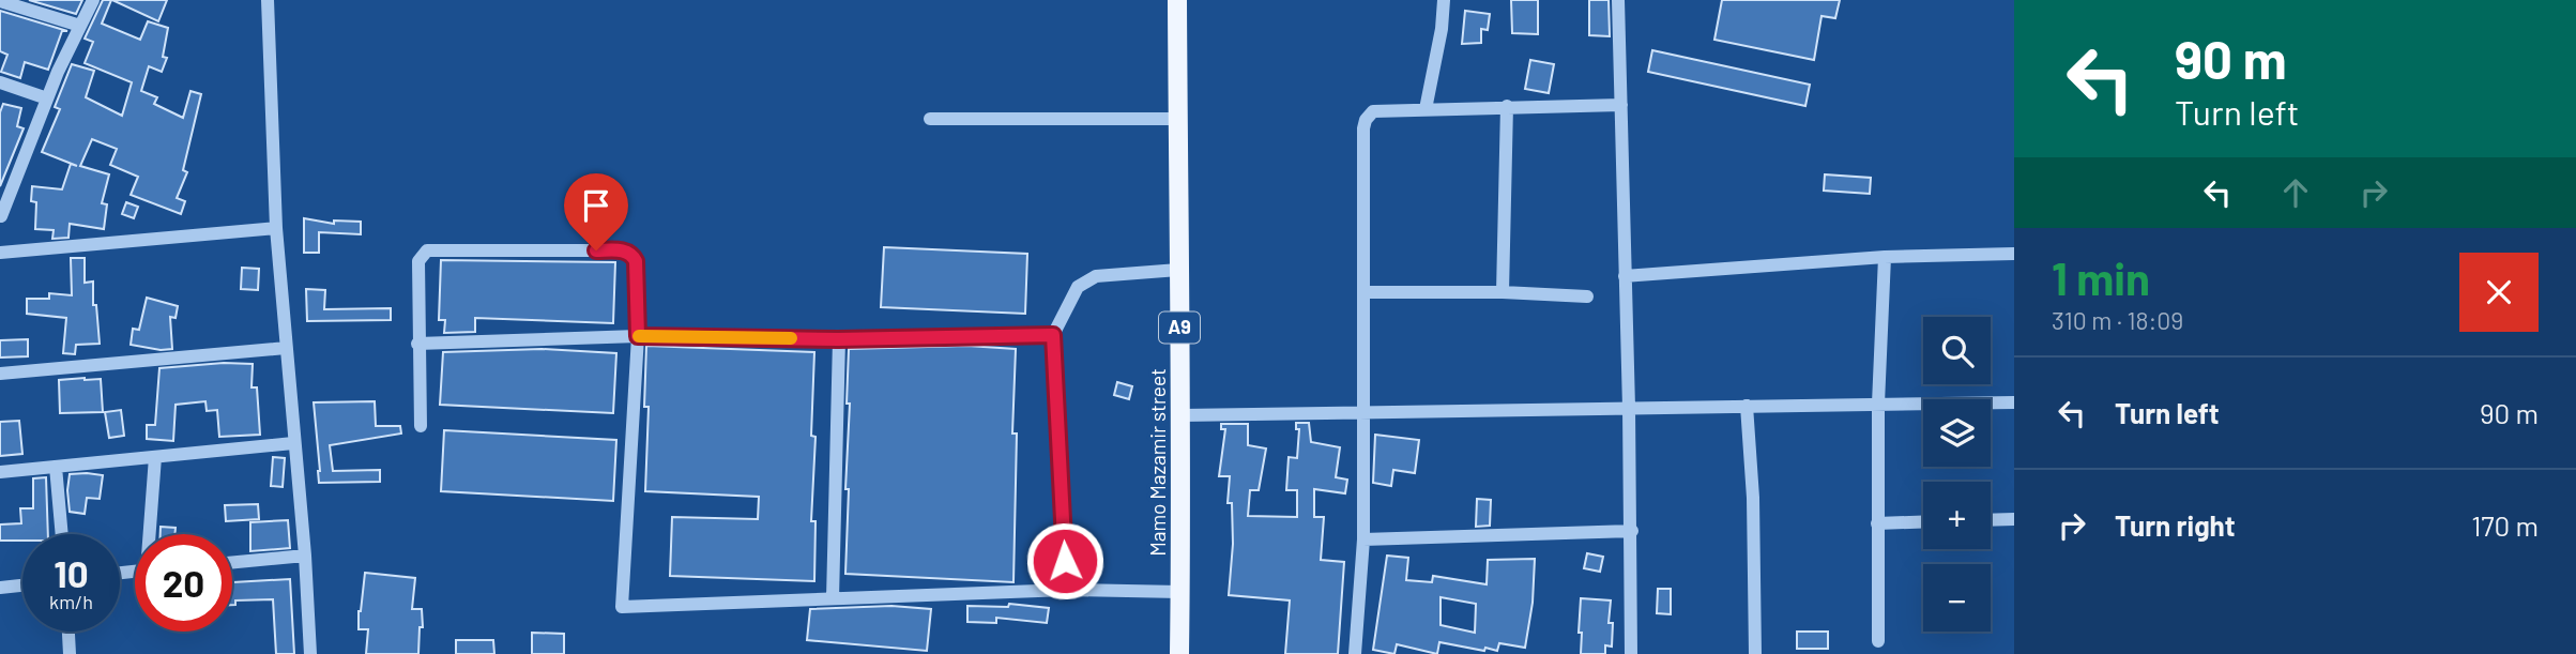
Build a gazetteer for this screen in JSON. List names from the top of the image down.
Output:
{
  "streets": {
    "main road": ["A9", "Mamo Mazamir street"]
  },
  "page": {
    "turn": ["90 m", "Turn left"],
    "heading": ["1 min", "310 m · 18:09"],
    "map_buttons": ["+", "−"],
    "list": [
      {
        "name": "Turn left",
        "value": "90 m"
      },
      {
        "name": "Turn right",
        "value": "170 m"
      }
    ],
    "speed": "10 km/h",
    "limit": "20"
  }
}
